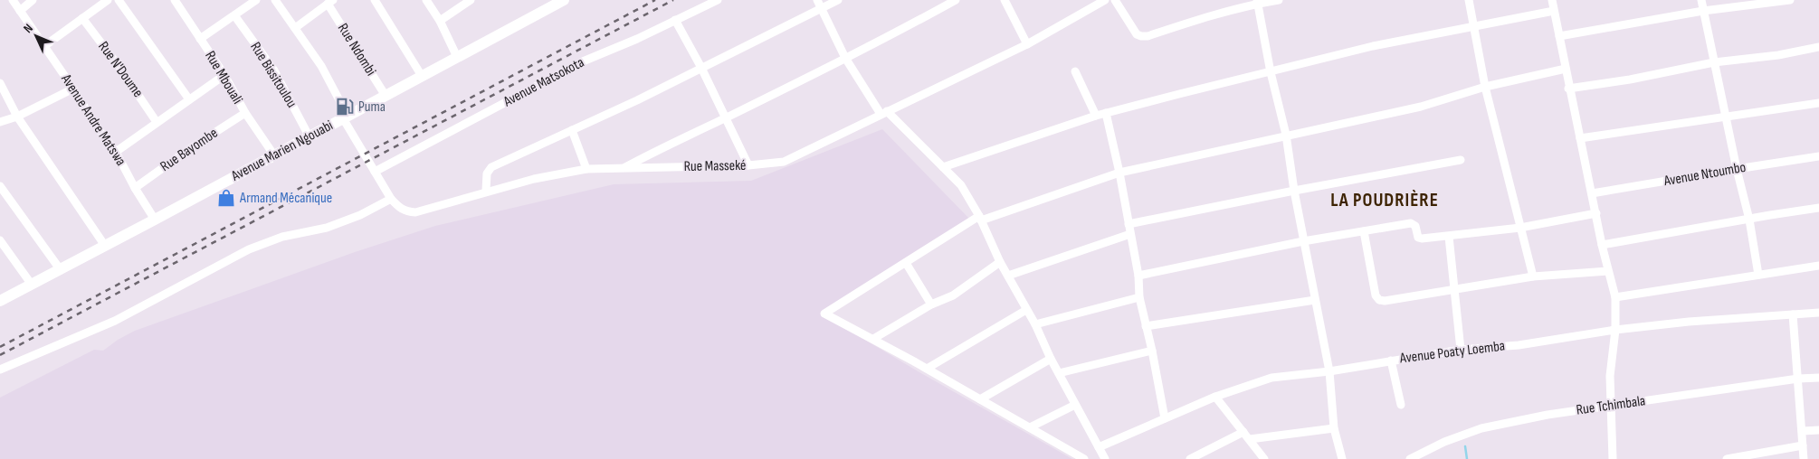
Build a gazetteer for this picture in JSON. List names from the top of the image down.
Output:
{
  "streets": {
    "street": [
      "Rue Ndombi",
      "Rue N'Doume",
      "Rue Bissitoulou",
      "Rue Mbouali",
      "Avenue Matsokota",
      "Avenue Andre Matswa",
      "Rue Bayombe",
      "Avenue Marien Ngouabi",
      "Rue Masseké",
      "Avenue Ntoumbo",
      "Avenue Poaty Loemba",
      "Rue Tchimbala"
    ]
  },
  "crossings": [
    ["Rue Ndombi", "Avenue Marien Ngouabi"],
    ["Rue Bissitoulou", "Avenue Marien Ngouabi"],
    ["Rue Mbouali", "Rue Bayombe"],
    ["Rue Mbouali", "Avenue Marien Ngouabi"],
    ["Avenue Matsokota", "Rue Masseké"],
    ["Avenue Andre Matswa", "Rue Bayombe"],
    ["Avenue Andre Matswa", "Avenue Marien Ngouabi"],
    ["Avenue Marien Ngouabi", "Rue Masseké"]
  ],
  "districts": ["LA POUDRIÈRE"],
  "places": {
    "fuel station": ["Puma"],
    "shop": ["Armand Mécanique"]
  },
  "north": "top left"
}
